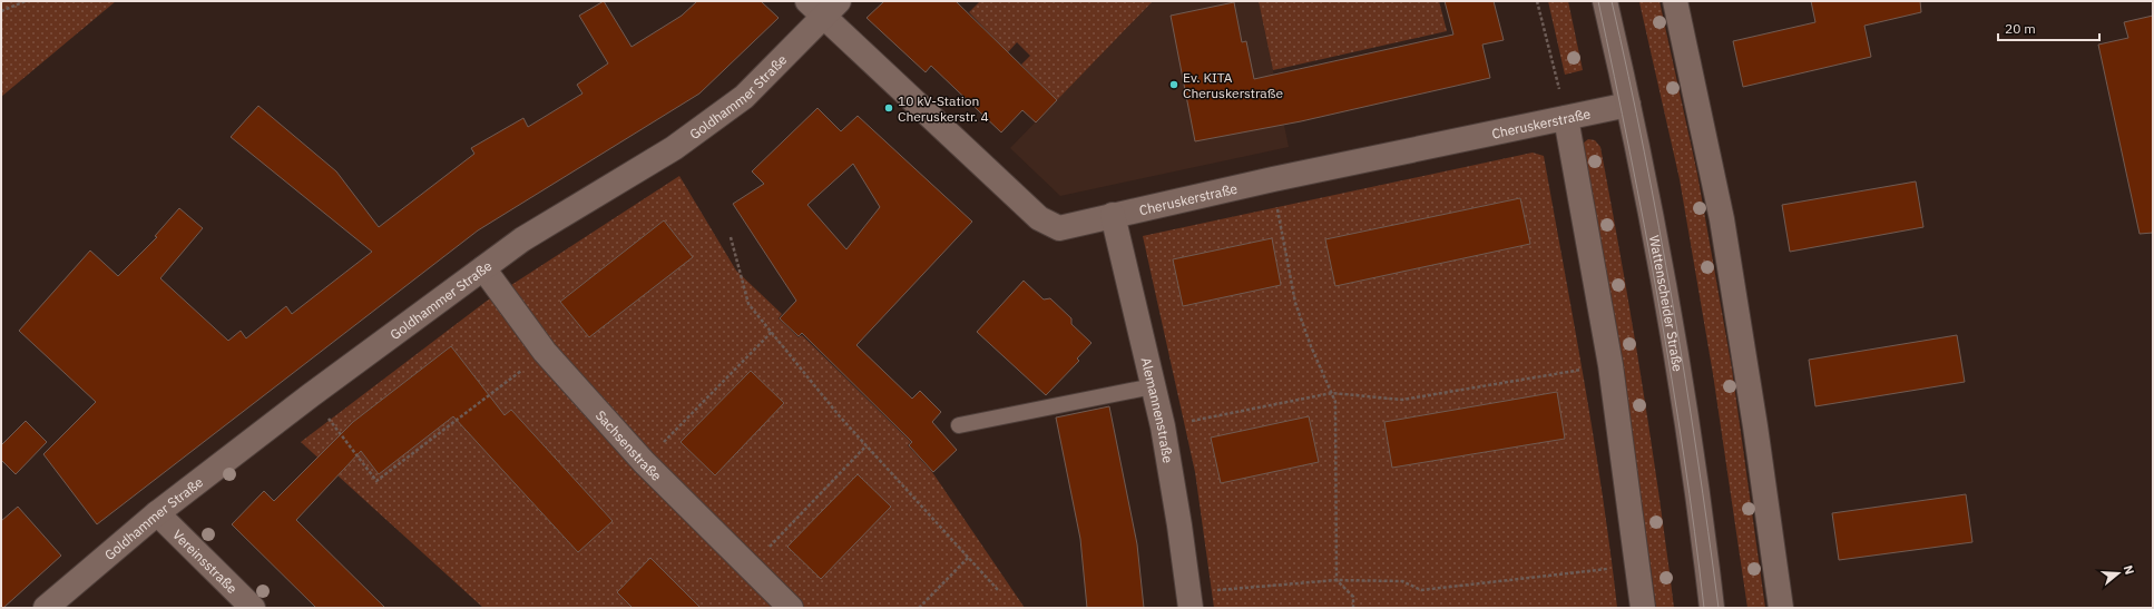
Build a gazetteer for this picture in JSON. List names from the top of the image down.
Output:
{
  "streets": {
    "street": [
      "Goldhammer Straße",
      "Cheruskerstraße",
      "Wattenscheider Straße",
      "Alemannenstraße",
      "Sachsenstraße",
      "Vereinsstraße"
    ]
  },
  "crossings": [
    ["Goldhammer Straße", "Cheruskerstraße"],
    ["Goldhammer Straße", "Sachsenstraße"],
    ["Goldhammer Straße", "Vereinsstraße"],
    ["Cheruskerstraße", "Wattenscheider Straße"],
    ["Cheruskerstraße", "Alemannenstraße"]
  ],
  "places": ["Ev. KITA Cheruskerstraße", "10 kV-Station Cheruskerstr. 4"],
  "scale_bar": "20 m",
  "north": "right"
}
